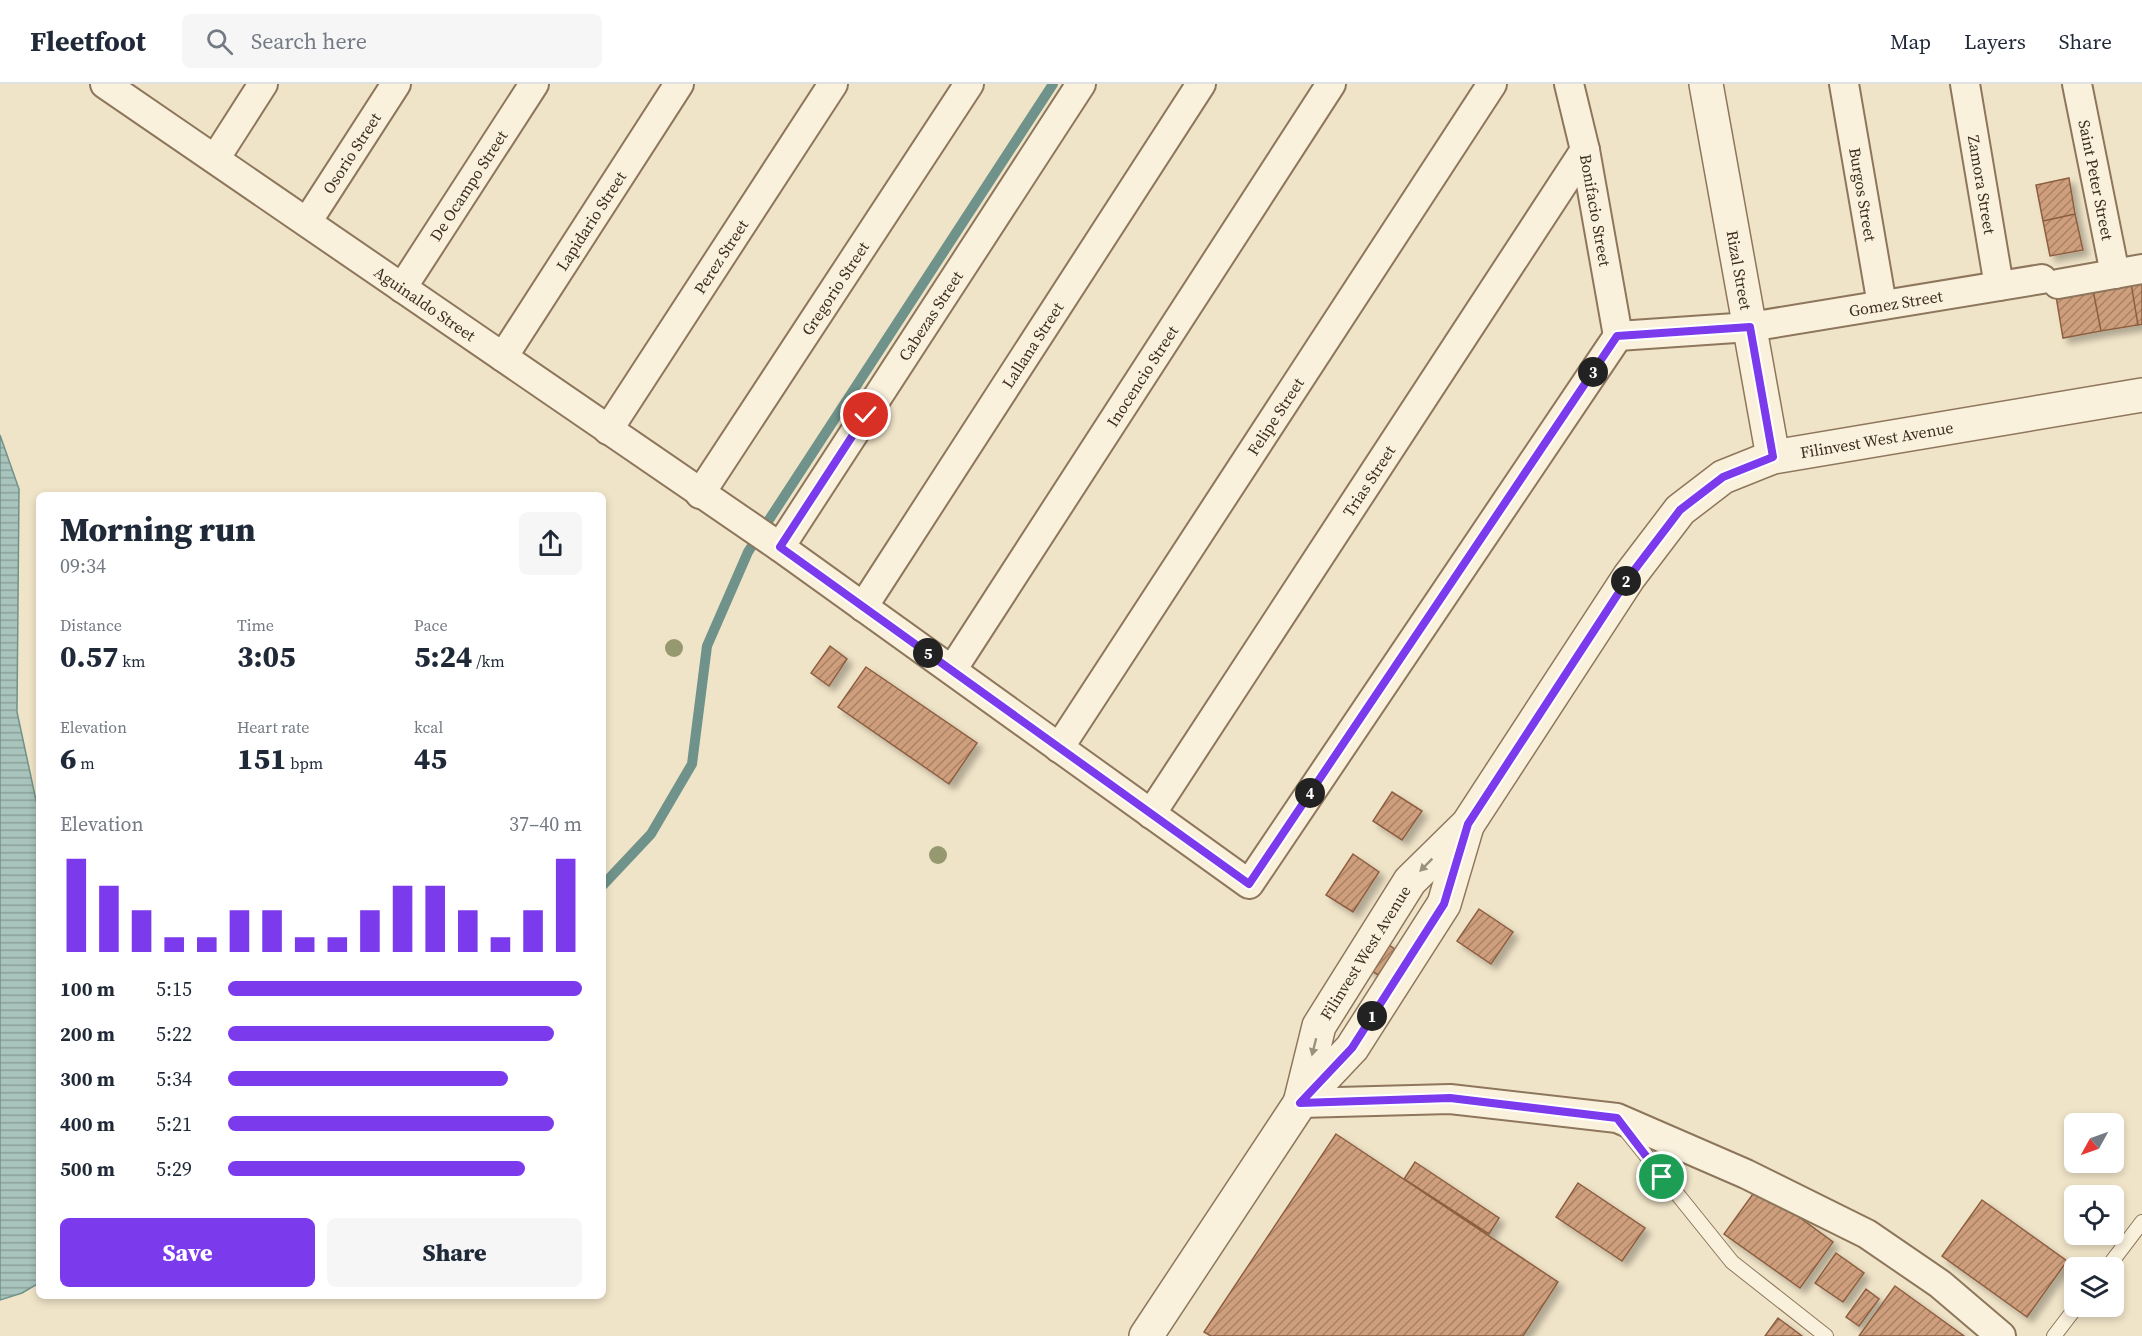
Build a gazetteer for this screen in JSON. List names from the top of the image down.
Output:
{
  "streets": {
    "street": [
      "Osorio Street",
      "Saint Peter Street",
      "Zamora Street",
      "De Ocampo Street",
      "Burgos Street",
      "Bonifacio Street",
      "Lapidario Street",
      "Perez Street",
      "Rizal Street",
      "Gregorio Street",
      "Gomez Street",
      "Aguinaldo Street",
      "Cabezas Street",
      "Lallana Street",
      "Inocencio Street",
      "Felipe Street",
      "Filinvest West Avenue",
      "Trias Street"
    ]
  },
  "crossings": [
    ["Osorio Street", "Aguinaldo Street"],
    ["Saint Peter Street", "Gomez Street"],
    ["Zamora Street", "Gomez Street"],
    ["De Ocampo Street", "Aguinaldo Street"],
    ["Burgos Street", "Gomez Street"],
    ["Bonifacio Street", "Gomez Street"],
    ["Bonifacio Street", "Aguinaldo Street"],
    ["Bonifacio Street", "Trias Street"],
    ["Lapidario Street", "Aguinaldo Street"],
    ["Perez Street", "Aguinaldo Street"],
    ["Rizal Street", "Gomez Street"],
    ["Rizal Street", "Filinvest West Avenue"],
    ["Gregorio Street", "Aguinaldo Street"],
    ["Gomez Street", "Aguinaldo Street"],
    ["Aguinaldo Street", "Cabezas Street"],
    ["Aguinaldo Street", "Lallana Street"],
    ["Aguinaldo Street", "Inocencio Street"],
    ["Aguinaldo Street", "Felipe Street"],
    ["Aguinaldo Street", "Trias Street"]
  ],
  "north": "bottom left",
  "page": {
    "header": "Fleetfoot",
    "search": "Search here",
    "nav": ["Map", "Layers", "Share"],
    "pins": [
      "3",
      "2",
      "5",
      "4",
      "1"
    ],
    "heading": ["Morning run", "09:34"],
    "stats": [
      ["Distance", "0.57 km"],
      ["Time", "3:05"],
      ["Pace", "5:24 /km"],
      ["Elevation", "6 m"],
      ["Heart rate", "151 bpm"],
      ["kcal", "45"]
    ],
    "chart": ["Elevation", "37–40 m"],
    "list": [
      {
        "name": "100 m",
        "note": "5:15"
      },
      {
        "name": "200 m",
        "note": "5:22"
      },
      {
        "name": "300 m",
        "note": "5:34"
      },
      {
        "name": "400 m",
        "note": "5:21"
      },
      {
        "name": "500 m",
        "note": "5:29"
      }
    ],
    "buttons": ["Save", "Share"]
  }
}
